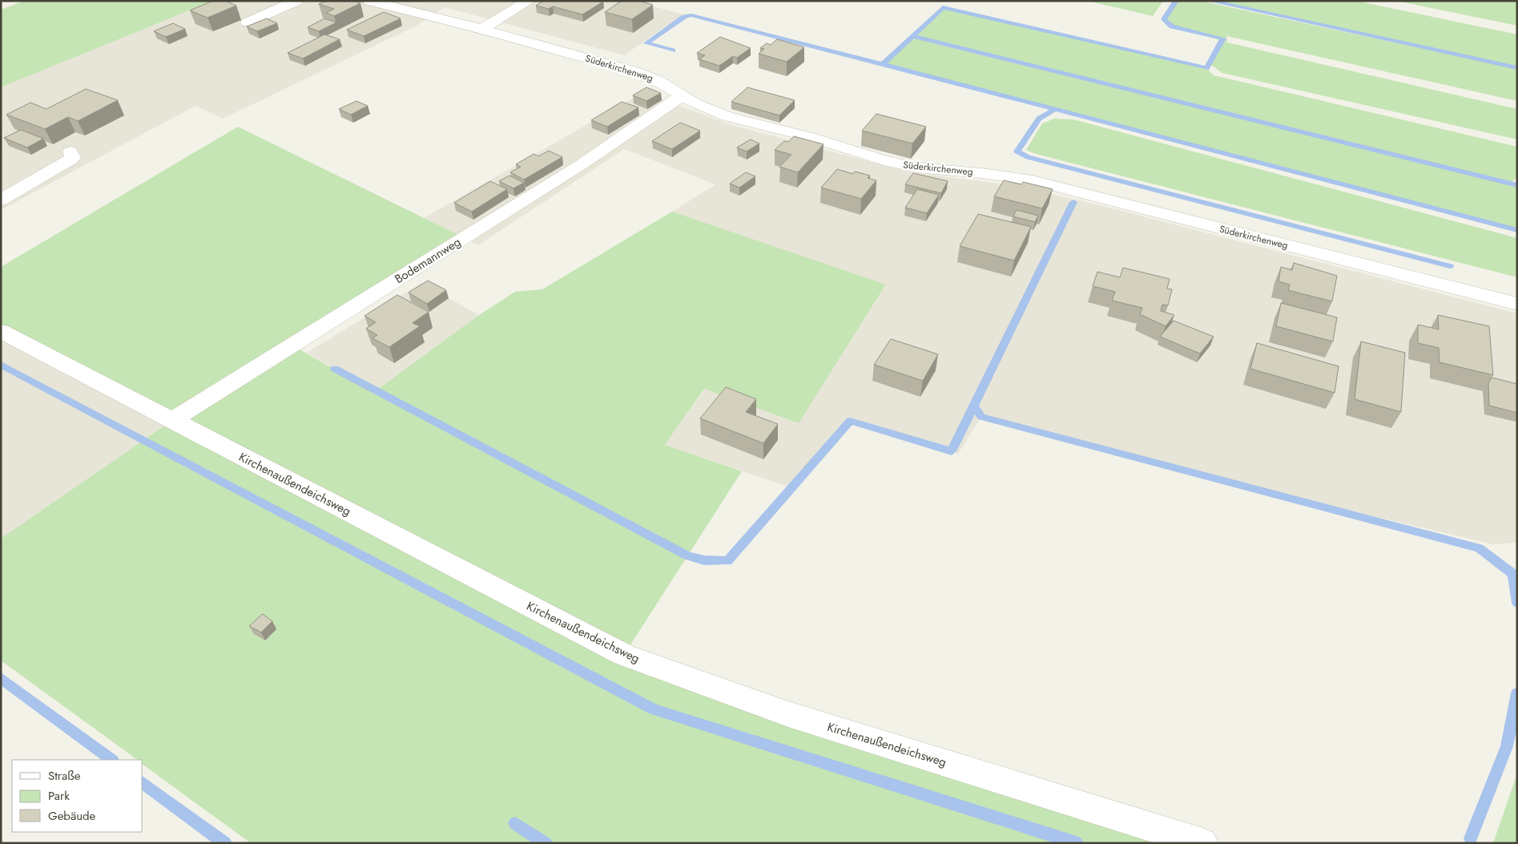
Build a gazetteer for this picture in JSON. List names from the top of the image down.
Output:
{
  "streets": {
    "street": ["Süderkirchenweg", "Bodemannweg", "Kirchenaußendeichsweg"]
  },
  "crossings": [
    ["Süderkirchenweg", "Bodemannweg"],
    ["Bodemannweg", "Kirchenaußendeichsweg"]
  ],
  "legend": ["Straße", "Park", "Gebäude"]
}
